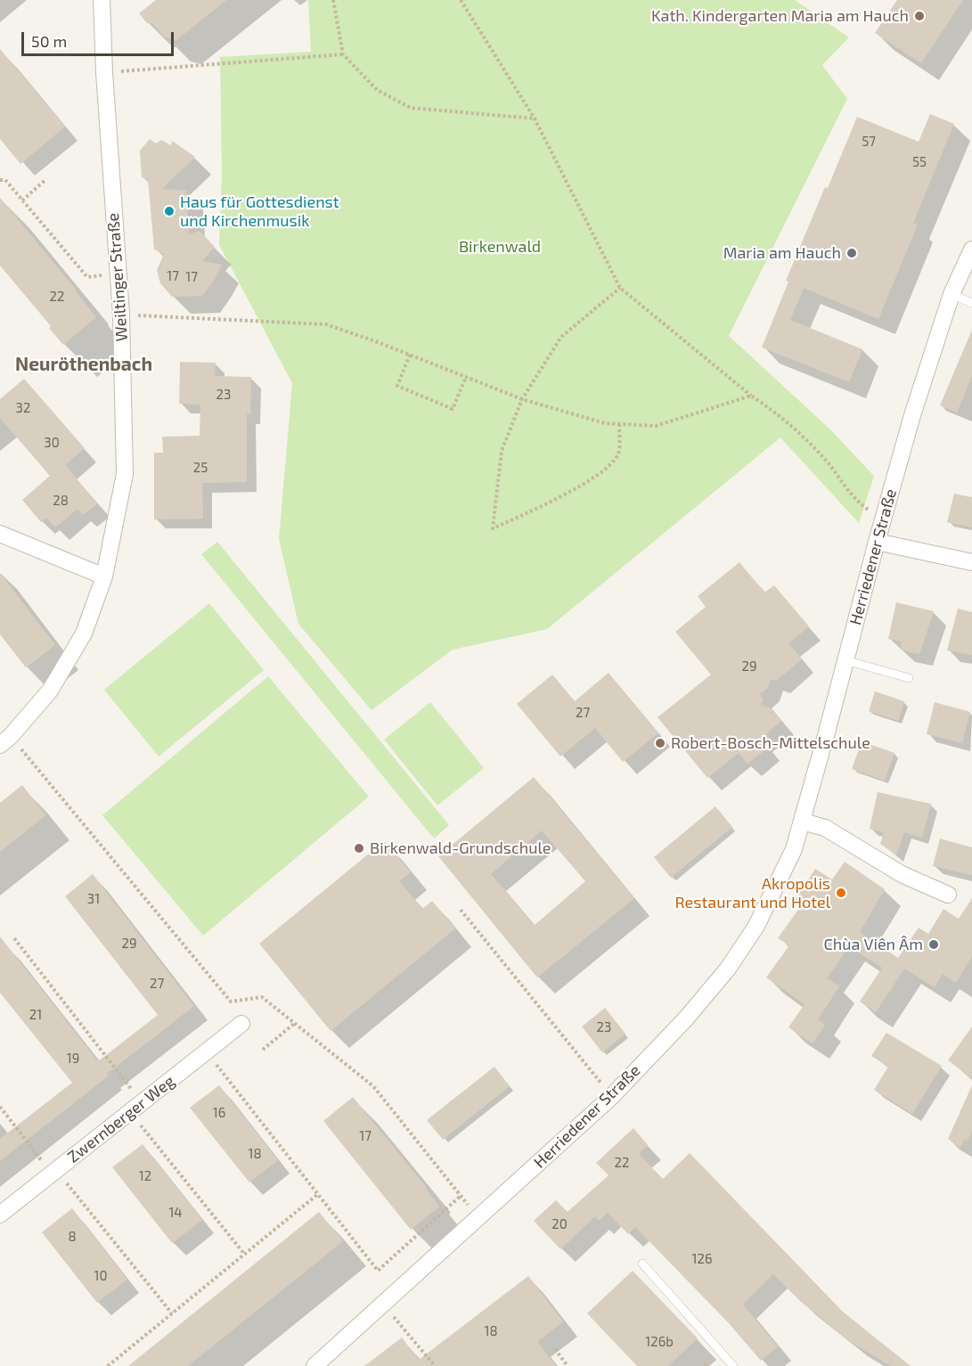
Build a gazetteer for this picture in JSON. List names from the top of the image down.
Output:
{
  "streets": {
    "street": ["Weiltinger Straße", "Herriedener Straße", "Zwernberger Weg"]
  },
  "districts": ["Neuröthenbach"],
  "parks": ["Birkenwald"],
  "places": [
    "Kath. Kindergarten Maria am Hauch",
    "Haus für Gottesdienst und Kirchenmusik",
    "Maria am Hauch",
    "Robert-Bosch-Mittelschule",
    "Birkenwald-Grundschule",
    "Akropolis Restaurant und Hotel",
    "Chùa Viên Âm"
  ],
  "house_numbers": [
    "57",
    "55",
    "17",
    "17",
    "22",
    "23",
    "32",
    "30",
    "25",
    "28",
    "29",
    "27",
    "31",
    "29",
    "27",
    "21",
    "23",
    "19",
    "16",
    "17",
    "18",
    "22",
    "12",
    "14",
    "20",
    "8",
    "126",
    "10",
    "18",
    "126b"
  ],
  "scale_bar": "50 m"
}
